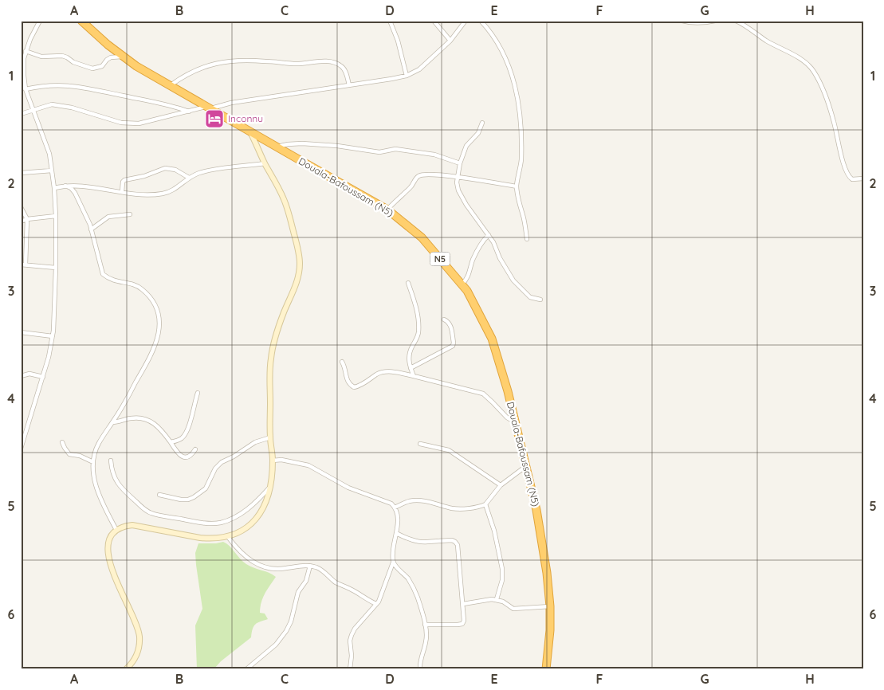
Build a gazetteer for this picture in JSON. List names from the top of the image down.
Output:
{
  "streets": {
    "highway": ["Douala-Bafoussam (N5)", "N5"]
  },
  "places": {
    "hotel": ["Inconnu"]
  },
  "grid": {
    "columns": [
      "A",
      "B",
      "C",
      "D",
      "E",
      "F",
      "G",
      "H"
    ],
    "rows": [
      "1",
      "2",
      "3",
      "4",
      "5",
      "6"
    ]
  }
}
